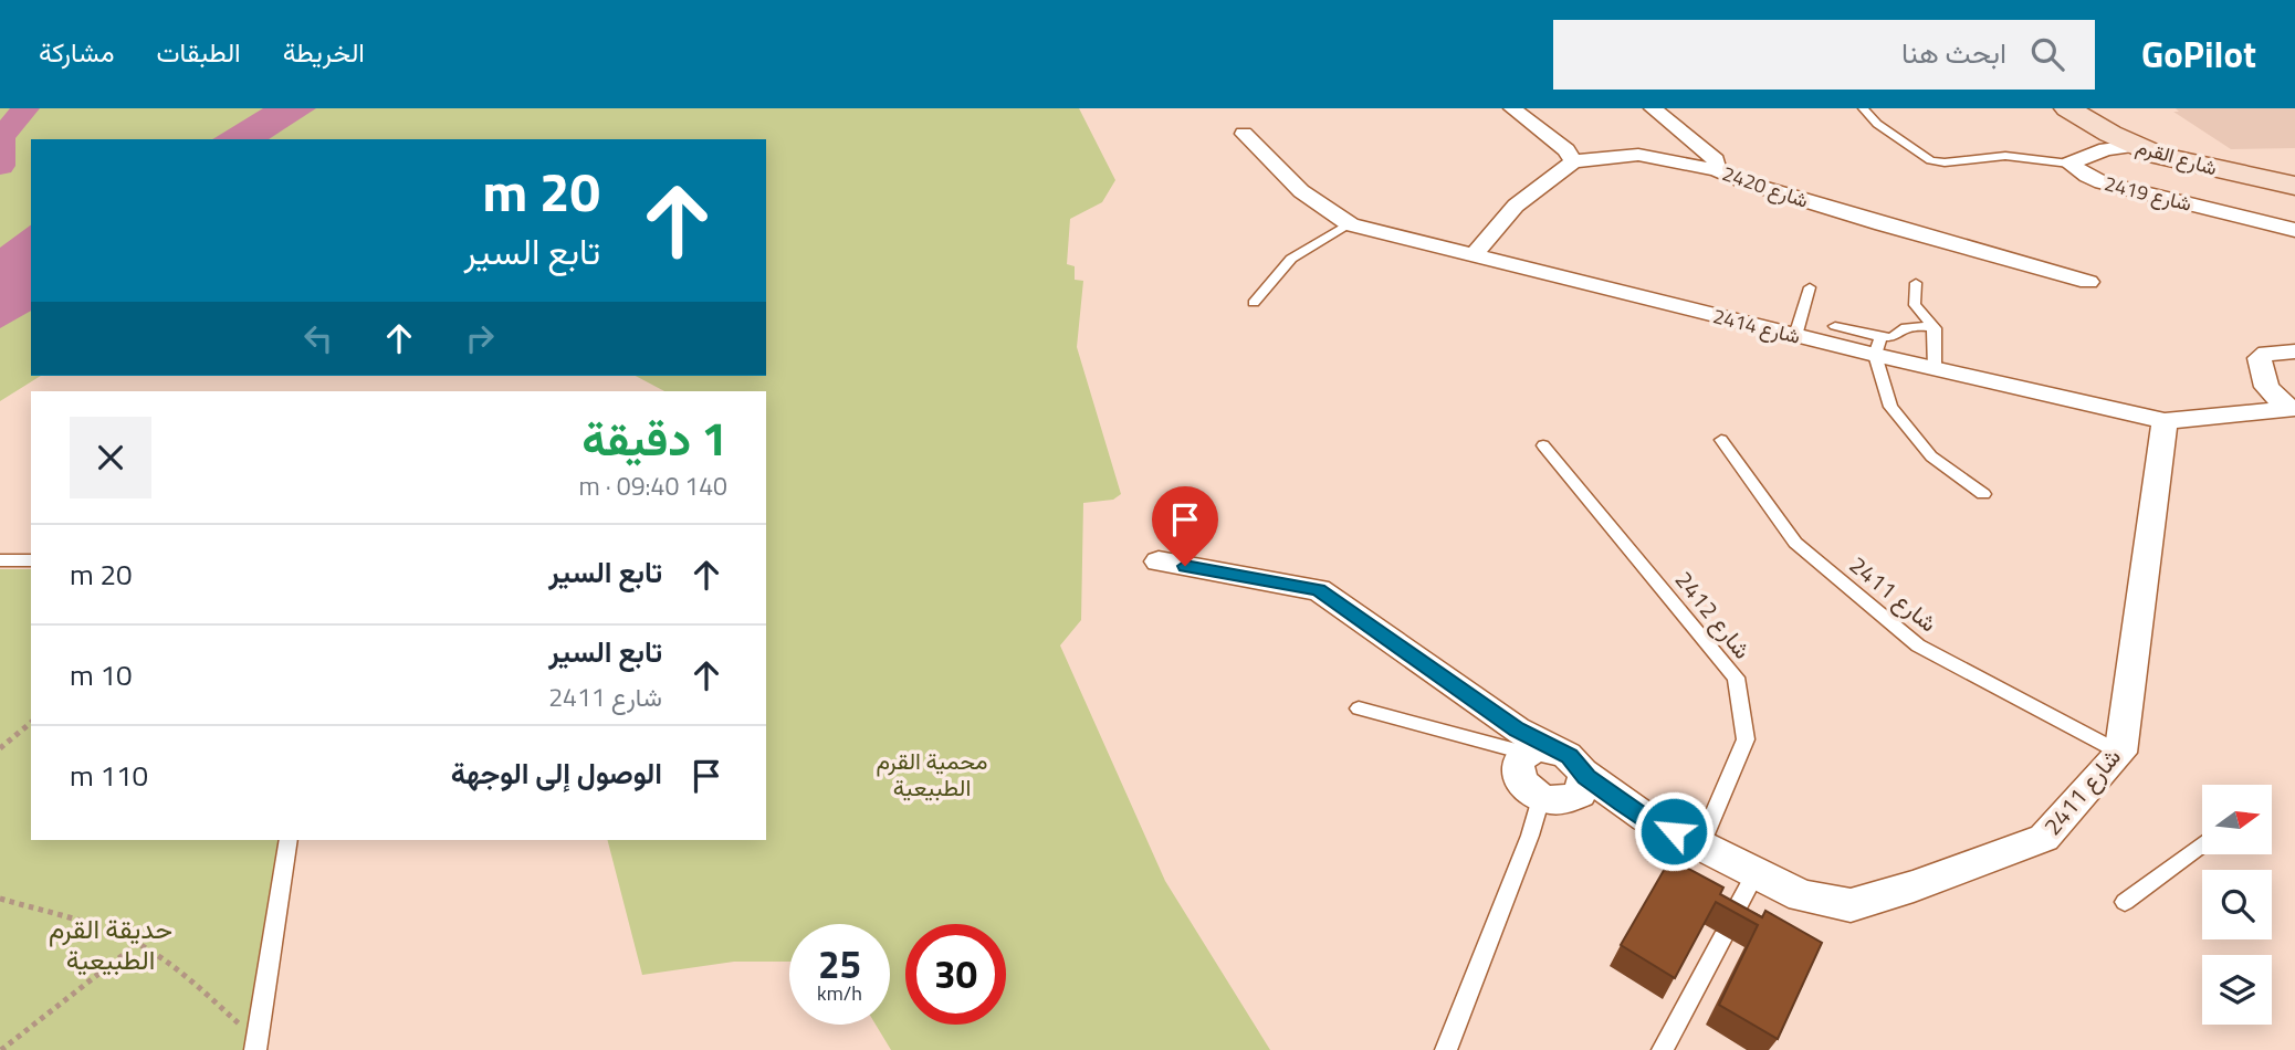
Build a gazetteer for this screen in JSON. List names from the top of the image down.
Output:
{
  "streets": {
    "main road": ["شارع القرم"],
    "street": [
      "2420 شارع",
      "2419 شارع",
      "2414 شارع",
      "شارع 2411"
    ],
    "lane": ["2411 شارع", "2412 شارع"]
  },
  "crossings": [
    ["شارع القرم", "2419 شارع"],
    ["2414 شارع", "شارع 2411"],
    ["2411 شارع", "شارع 2411"],
    ["2412 شارع", "شارع 2411"]
  ],
  "parks": ["محمية القرم الطبيعية", "حديقة القرم الطبيعية"],
  "north": "right",
  "page": {
    "header": "GoPilot",
    "search": "ابحث هنا",
    "nav": ["الخريطة", "الطبقات", "مشاركة"],
    "turn": ["20 m", "تابع السير"],
    "heading": ["1 دقيقة", "140 m · 09:40"],
    "list": [
      {
        "name": "تابع السير",
        "value": "20 m"
      },
      {
        "name": "تابع السير",
        "note": "شارع 2411",
        "value": "10 m"
      },
      {
        "name": "الوصول إلى الوجهة",
        "value": "110 m"
      }
    ],
    "speed": "25 km/h",
    "limit": "30"
  }
}
